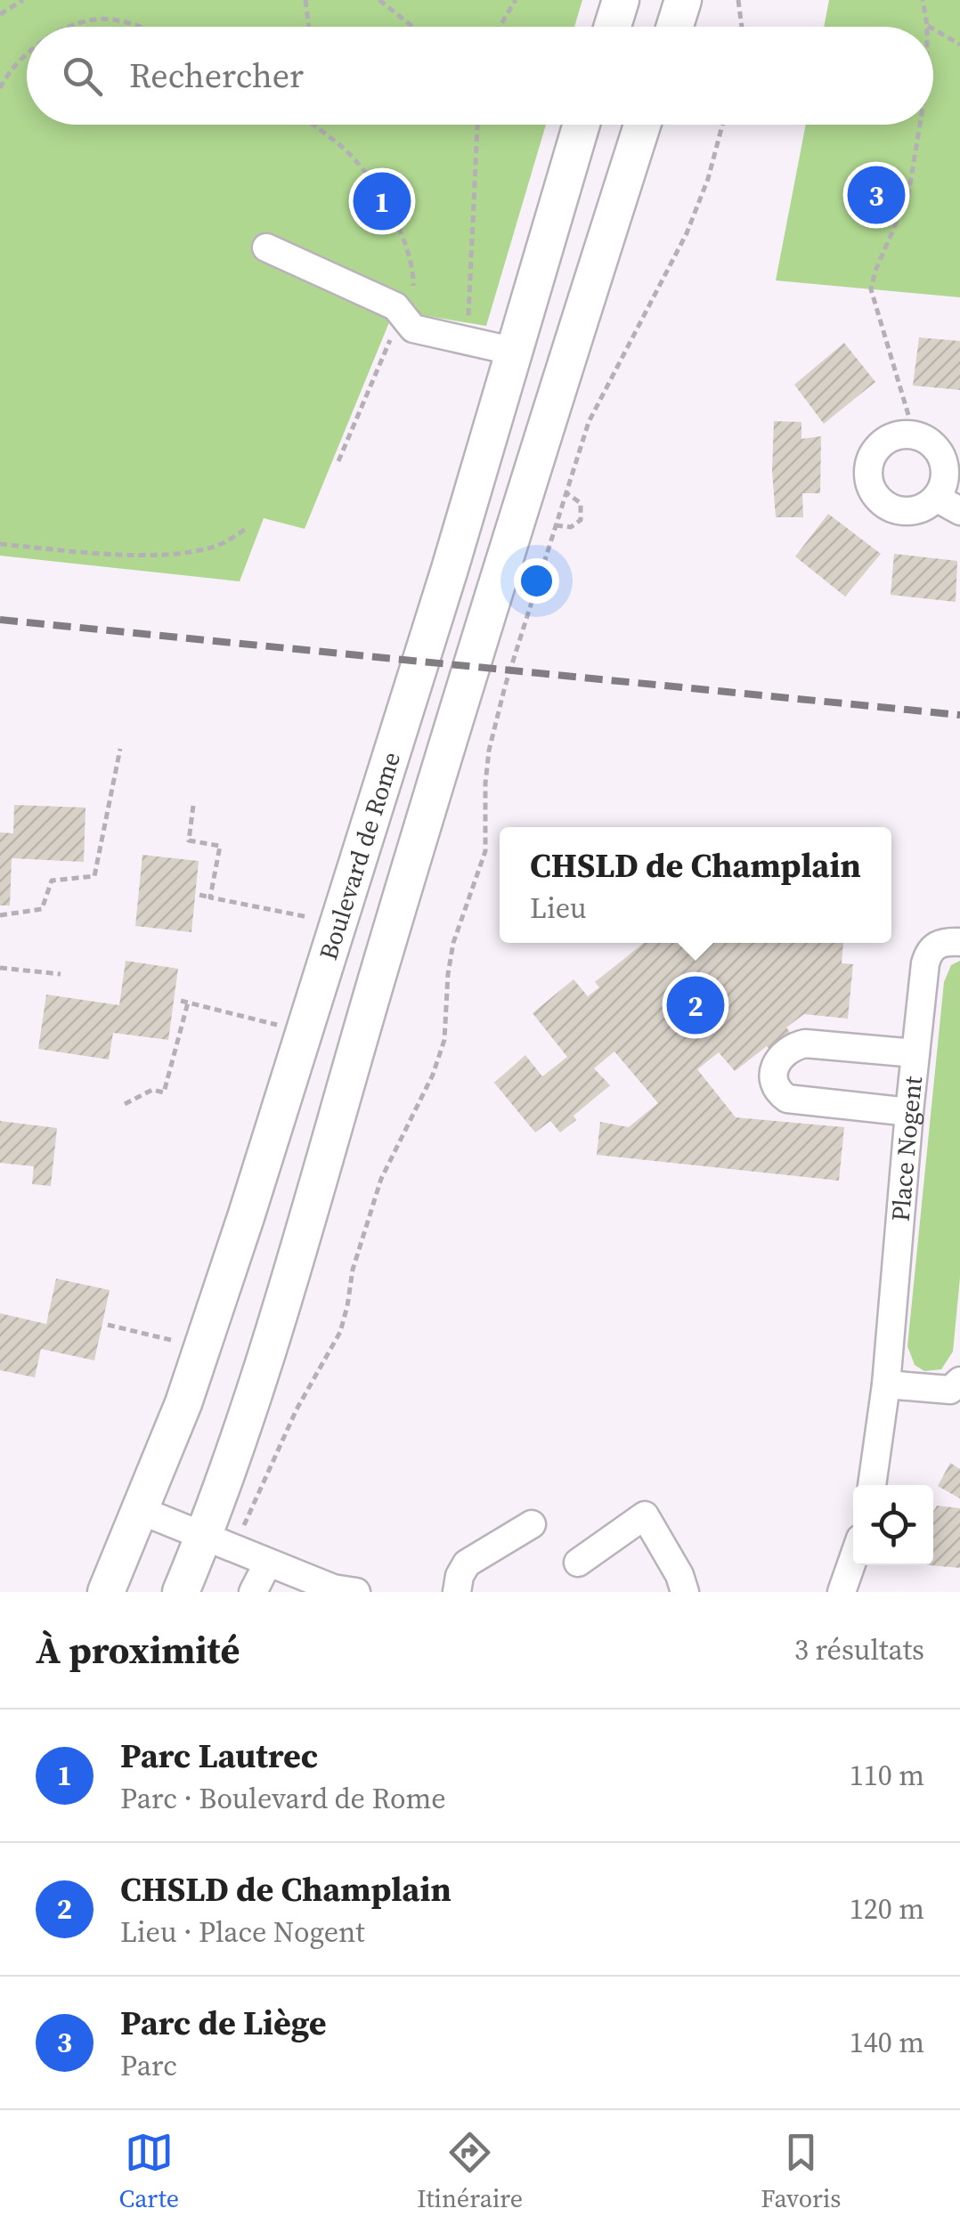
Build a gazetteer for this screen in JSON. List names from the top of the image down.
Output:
{
  "streets": {
    "main road": ["Boulevard de Rome"],
    "street": ["Place Nogent"]
  },
  "page": {
    "search": "Rechercher",
    "pins": ["3", "1", "2"],
    "popup": ["CHSLD de Champlain", "Lieu"],
    "heading": ["À proximité", "3 résultats"],
    "list": [
      {
        "mark": "1",
        "name": "Parc Lautrec",
        "note": "Parc · Boulevard de Rome",
        "value": "110 m"
      },
      {
        "mark": "2",
        "name": "CHSLD de Champlain",
        "note": "Lieu · Place Nogent",
        "value": "120 m"
      },
      {
        "mark": "3",
        "name": "Parc de Liège",
        "note": "Parc",
        "value": "140 m"
      }
    ],
    "nav": ["Carte", "Itinéraire", "Favoris"]
  }
}
